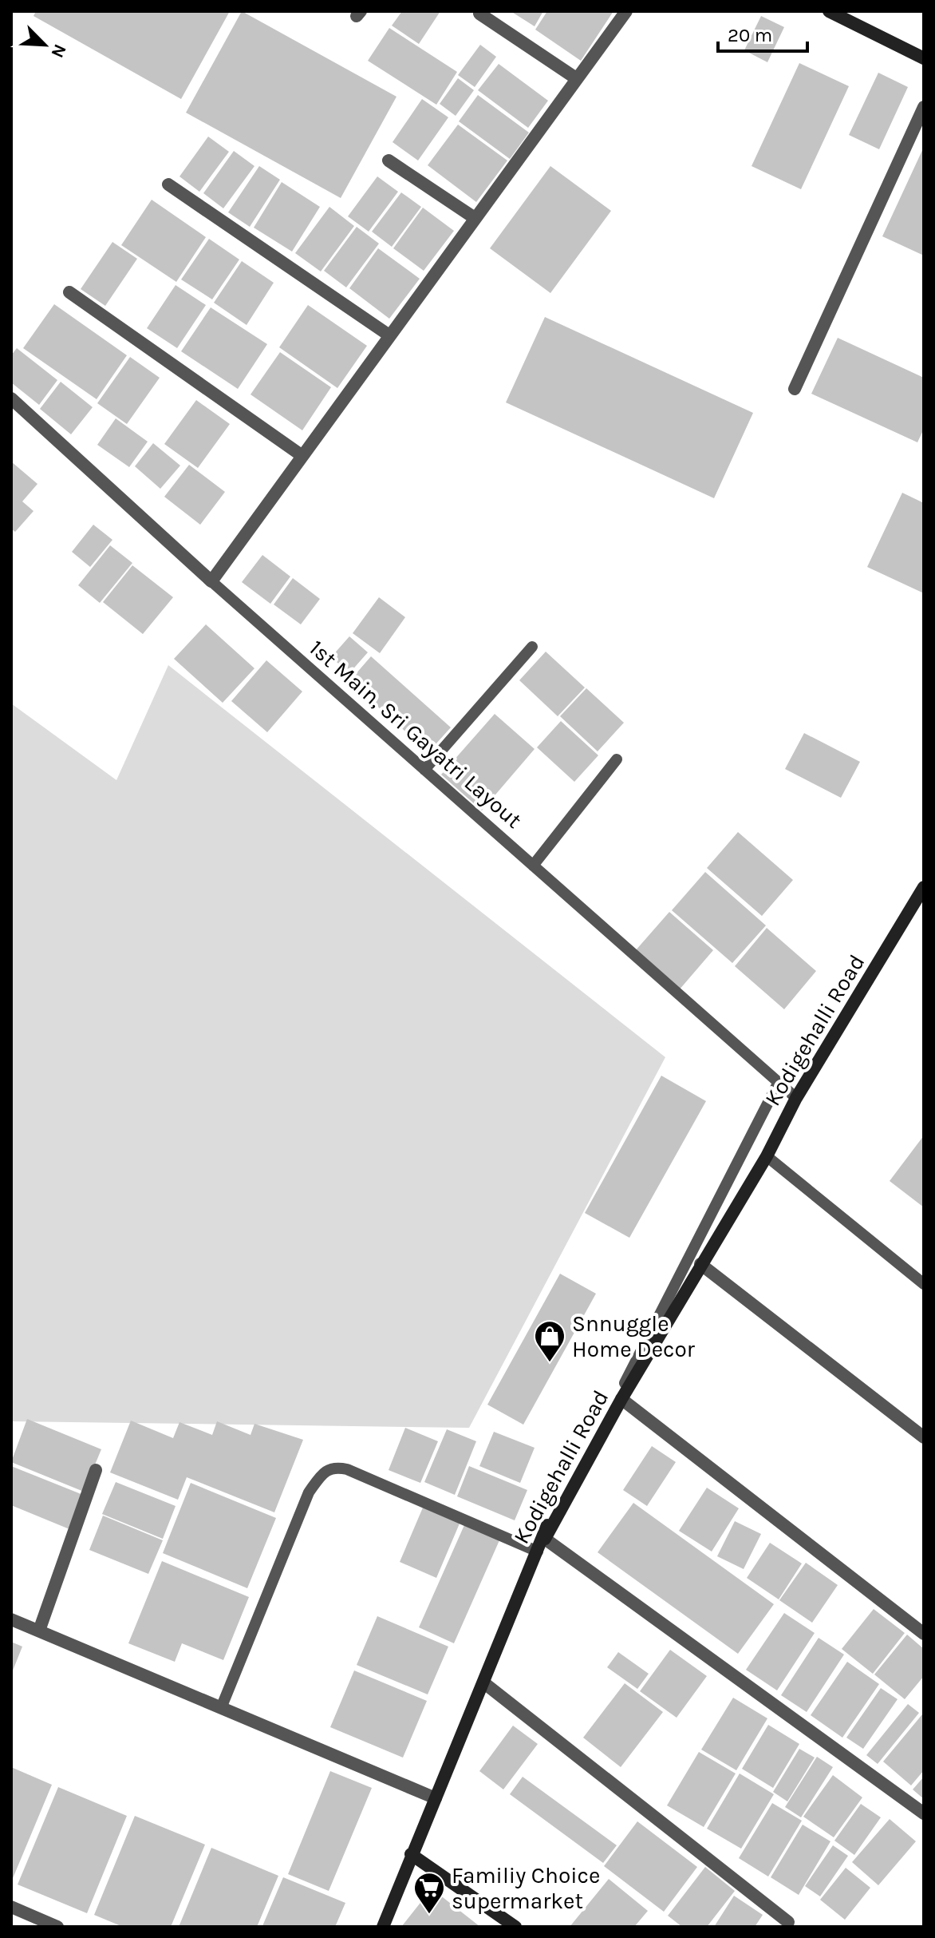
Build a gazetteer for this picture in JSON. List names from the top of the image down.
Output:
{
  "streets": {
    "street": ["1st Main, Sri Gayatri Layout", "Kodigehalli Road"]
  },
  "crossings": [
    ["1st Main, Sri Gayatri Layout", "Kodigehalli Road"]
  ],
  "places": {
    "shop": ["Snnuggle Home Decor"],
    "supermarket": ["Familiy Choice supermarket"]
  },
  "scale_bar": "20 m",
  "north": "bottom right"
}
